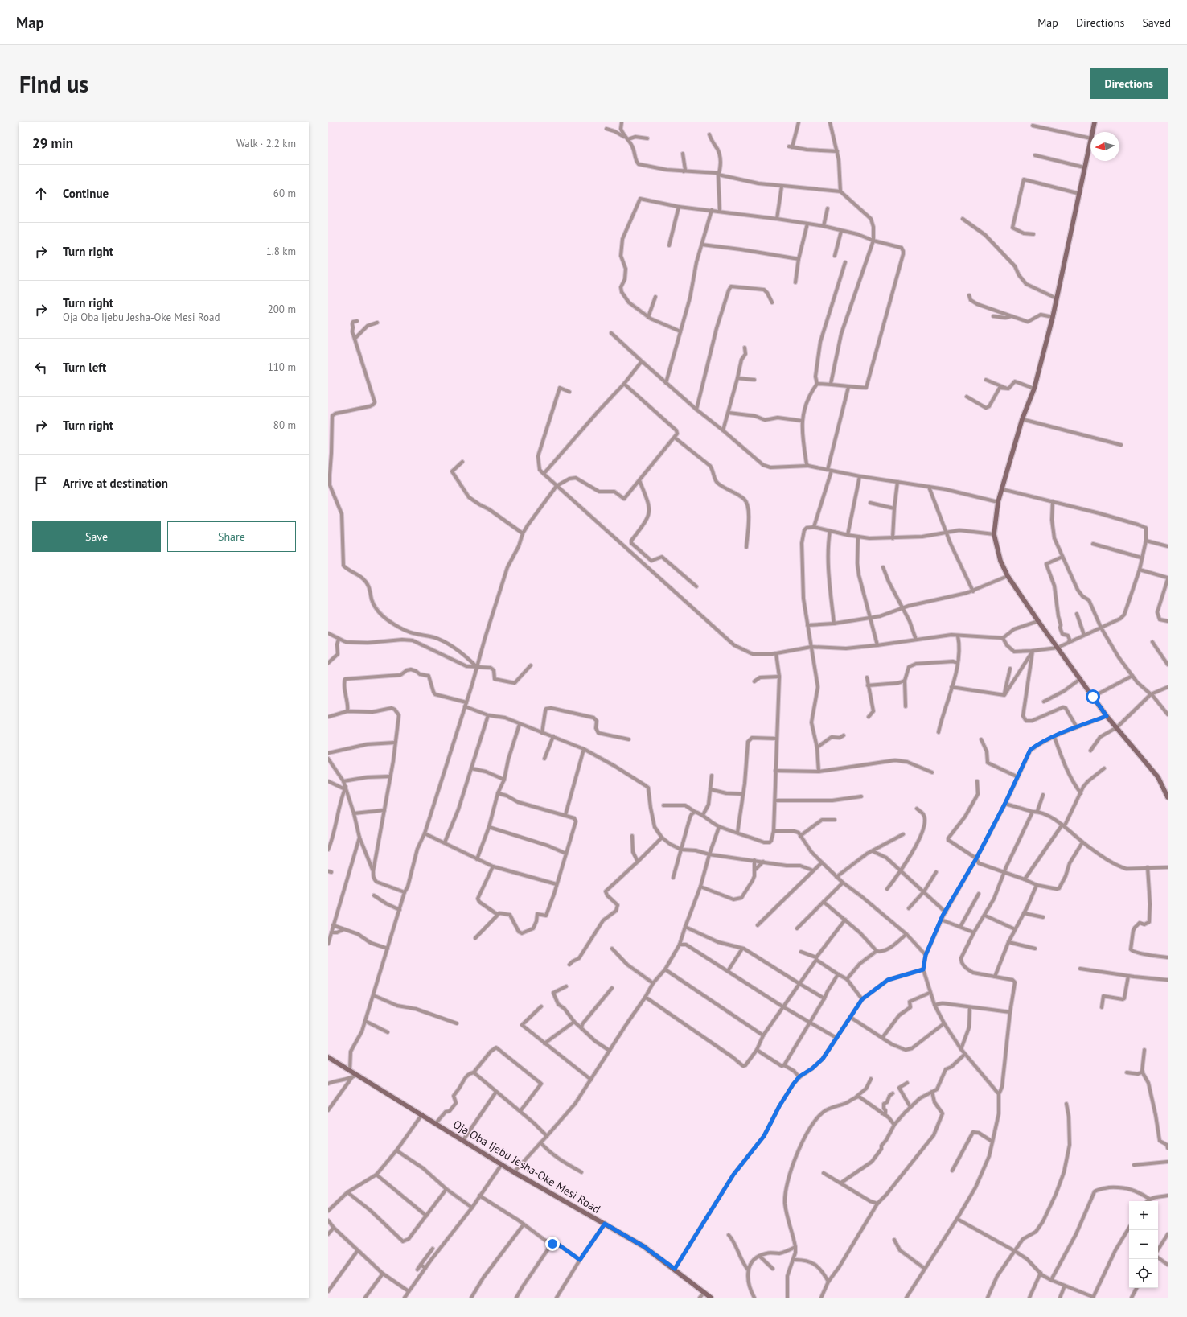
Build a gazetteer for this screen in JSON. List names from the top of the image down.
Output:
{
  "streets": {
    "main road": ["Oja Oba Ijebu Jesha-Oke Mesi Road"]
  },
  "north": "left",
  "page": {
    "header": "Map",
    "nav": ["Map", "Directions", "Saved"],
    "buttons": [
      "Directions",
      ["Save", "Share"]
    ],
    "title": "Find us",
    "heading": ["29 min", "Walk · 2.2 km"],
    "list": [
      ["Continue", "60 m"],
      ["Turn right", "1.8 km"],
      ["Turn right", "Oja Oba Ijebu Jesha-Oke Mesi Road", "200 m"],
      ["Turn left", "110 m"],
      ["Turn right", "80 m"],
      "Arrive at destination"
    ],
    "map_buttons": ["+", "−"]
  }
}
